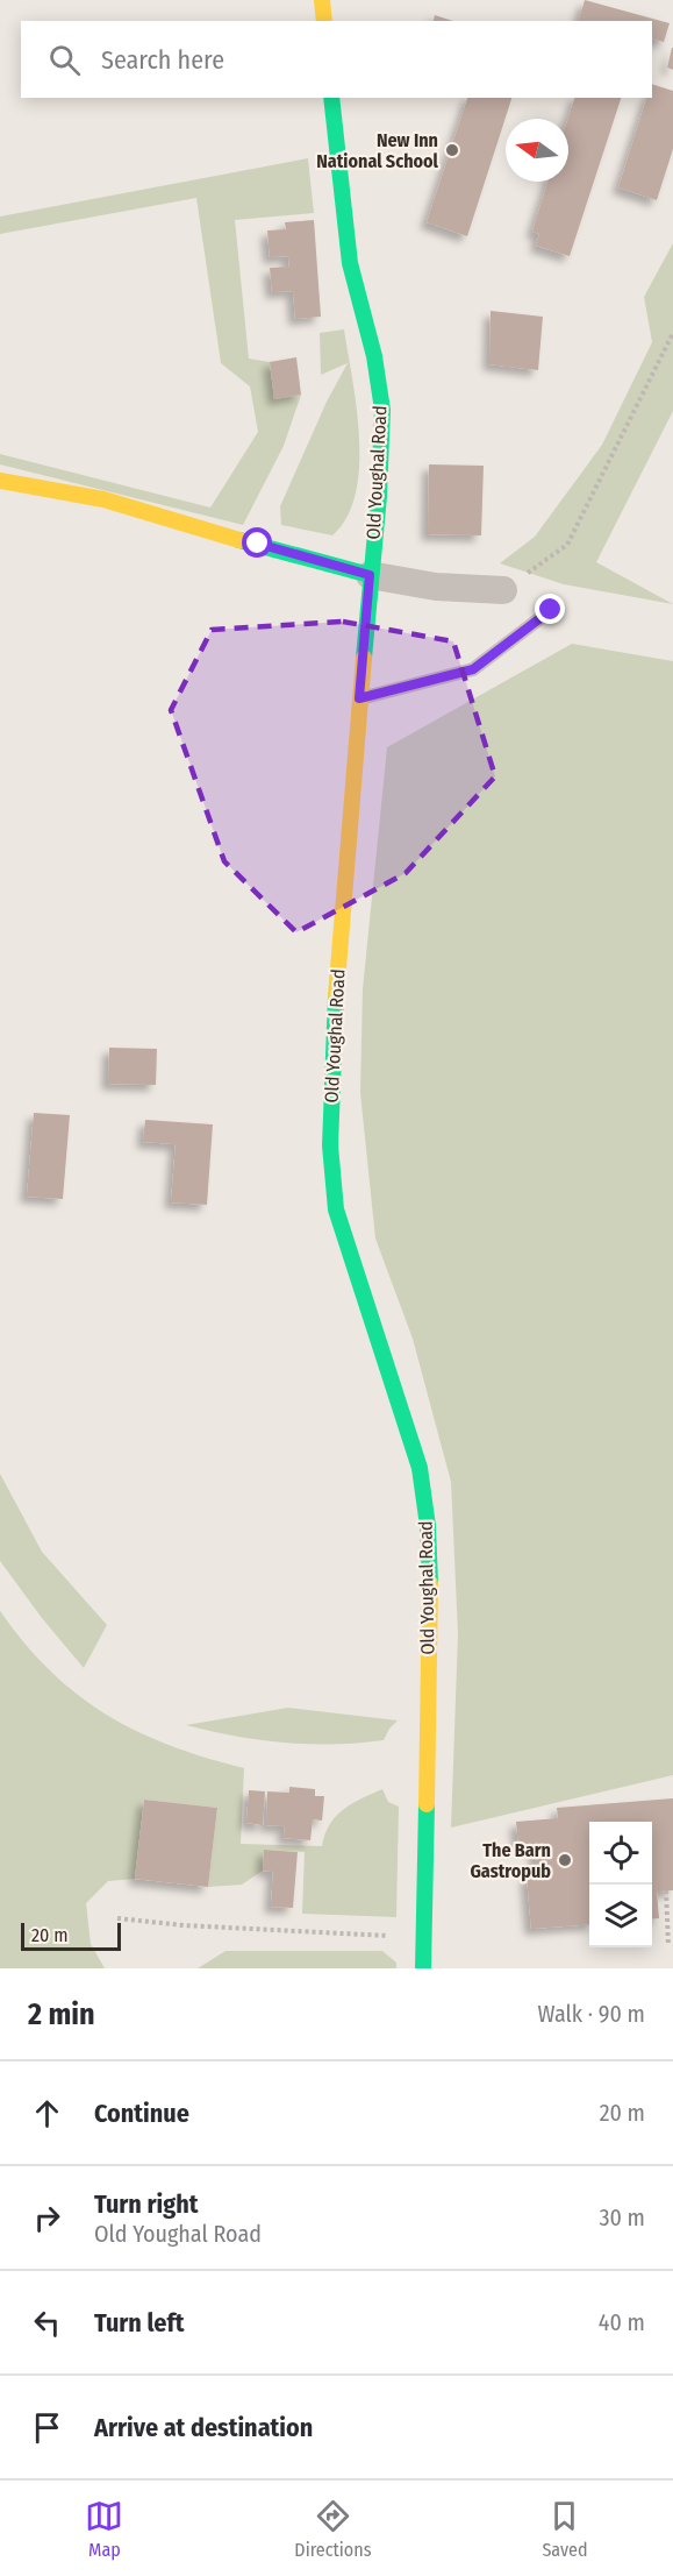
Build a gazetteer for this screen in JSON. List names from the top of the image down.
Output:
{
  "streets": {
    "main road": ["Old Youghal Road"]
  },
  "places": ["New Inn National School", "The Barn Gastropub"],
  "scale_bar": "20 m",
  "north": "left",
  "page": {
    "search": "Search here",
    "scale": "20 m",
    "heading": ["2 min", "Walk · 90 m"],
    "list": [
      ["Continue", "20 m"],
      ["Turn right", "Old Youghal Road", "30 m"],
      ["Turn left", "40 m"],
      "Arrive at destination"
    ],
    "nav": ["Map", "Directions", "Saved"]
  }
}
